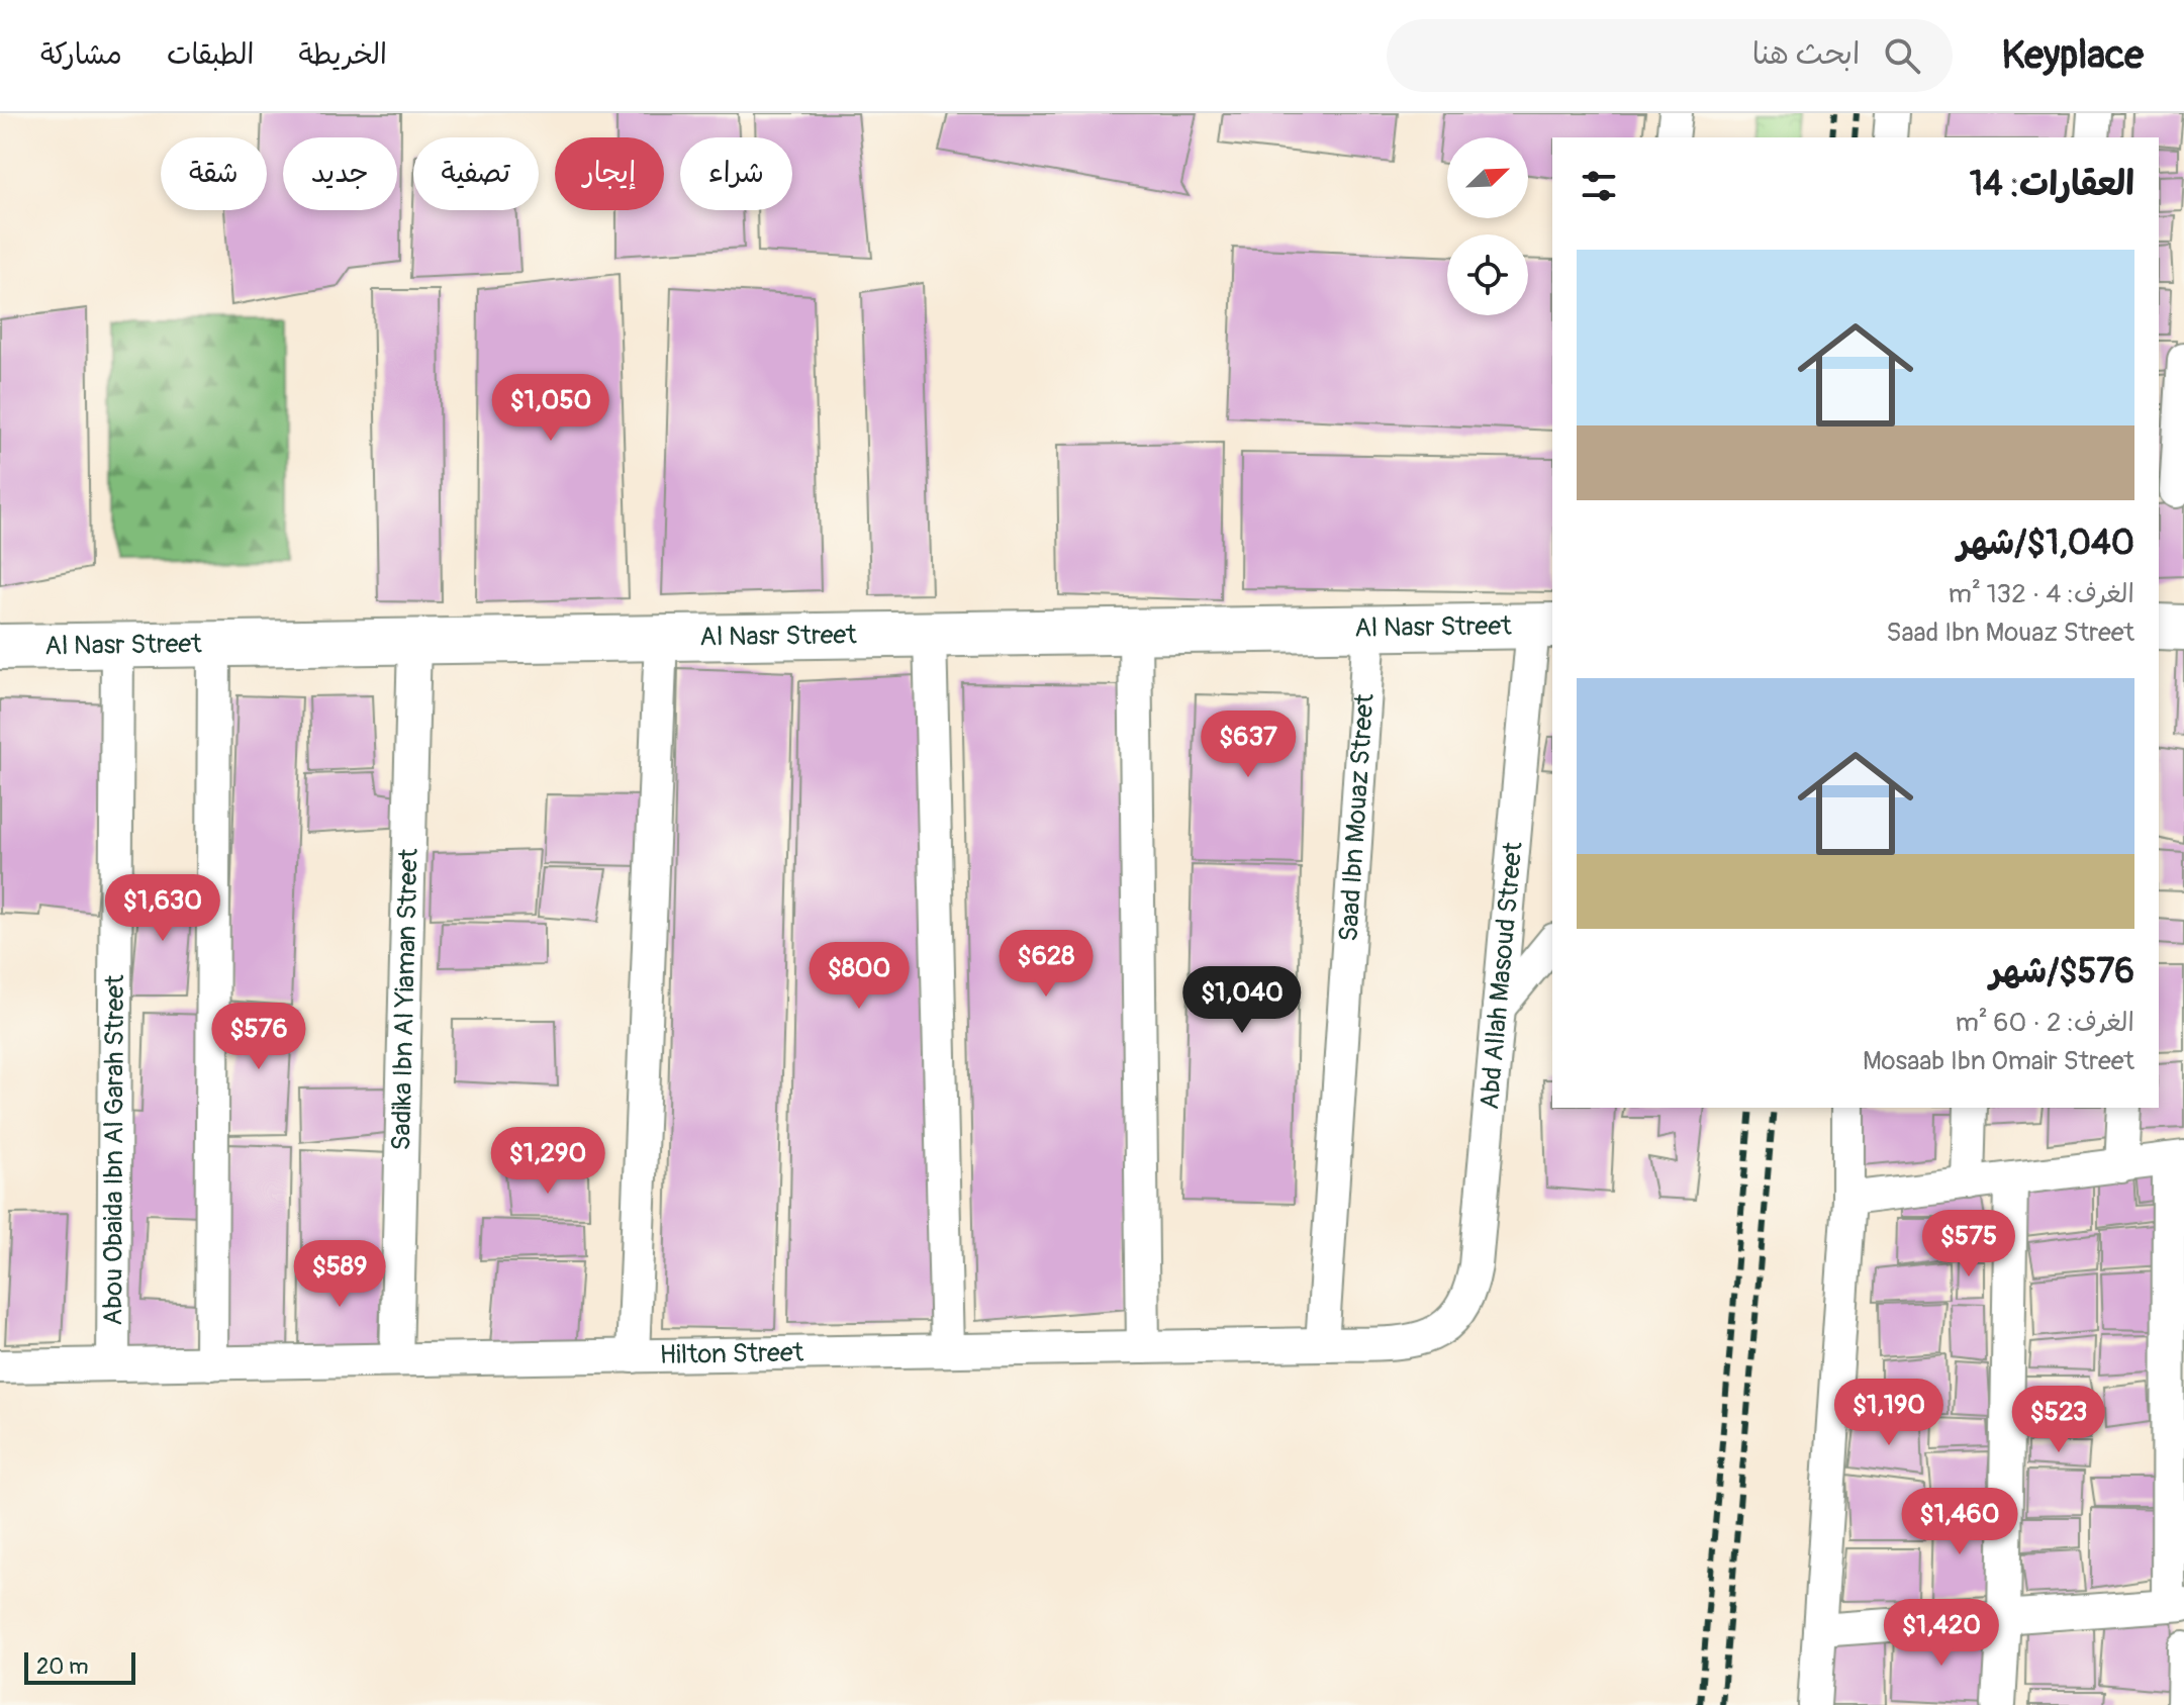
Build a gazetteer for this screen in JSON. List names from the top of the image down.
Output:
{
  "streets": {
    "street": [
      "Al Nasr Street",
      "Saad Ibn Mouaz Street",
      "Abd Allah Masoud Street",
      "Sadika Ibn Al Yiaman Street",
      "Abou Obaida Ibn Al Garah Street",
      "Hilton Street"
    ]
  },
  "crossings": [
    ["Al Nasr Street", "Saad Ibn Mouaz Street"],
    ["Al Nasr Street", "Abd Allah Masoud Street"],
    ["Al Nasr Street", "Sadika Ibn Al Yiaman Street"],
    ["Al Nasr Street", "Abou Obaida Ibn Al Garah Street"],
    ["Saad Ibn Mouaz Street", "Hilton Street"],
    ["Abd Allah Masoud Street", "Hilton Street"],
    ["Sadika Ibn Al Yiaman Street", "Hilton Street"],
    ["Abou Obaida Ibn Al Garah Street", "Hilton Street"]
  ],
  "scale_bar": "20 m",
  "north": "top right",
  "page": {
    "header": "Keyplace",
    "search": "ابحث هنا",
    "nav": ["الخريطة", "الطبقات", "مشاركة"],
    "chip": [
      "شراء",
      "إيجار",
      "تصفية",
      "جديد",
      "شقة"
    ],
    "heading": "العقارات: 14",
    "list": [
      {
        "name": "$1,040/شهر",
        "note": "الغرف: 4 · 132 m² · Saad Ibn Mouaz Street"
      },
      {
        "name": "$576/شهر",
        "note": "الغرف: 2 · 60 m² · Mosaab Ibn Omair Street"
      }
    ],
    "price": [
      "$1,050",
      "$637",
      "$1,630",
      "$628",
      "$800",
      "$1,040",
      "$576",
      "$1,290",
      "$575",
      "$589",
      "$1,190",
      "$523",
      "$1,460",
      "$1,420"
    ],
    "scale": "20 m"
  }
}
